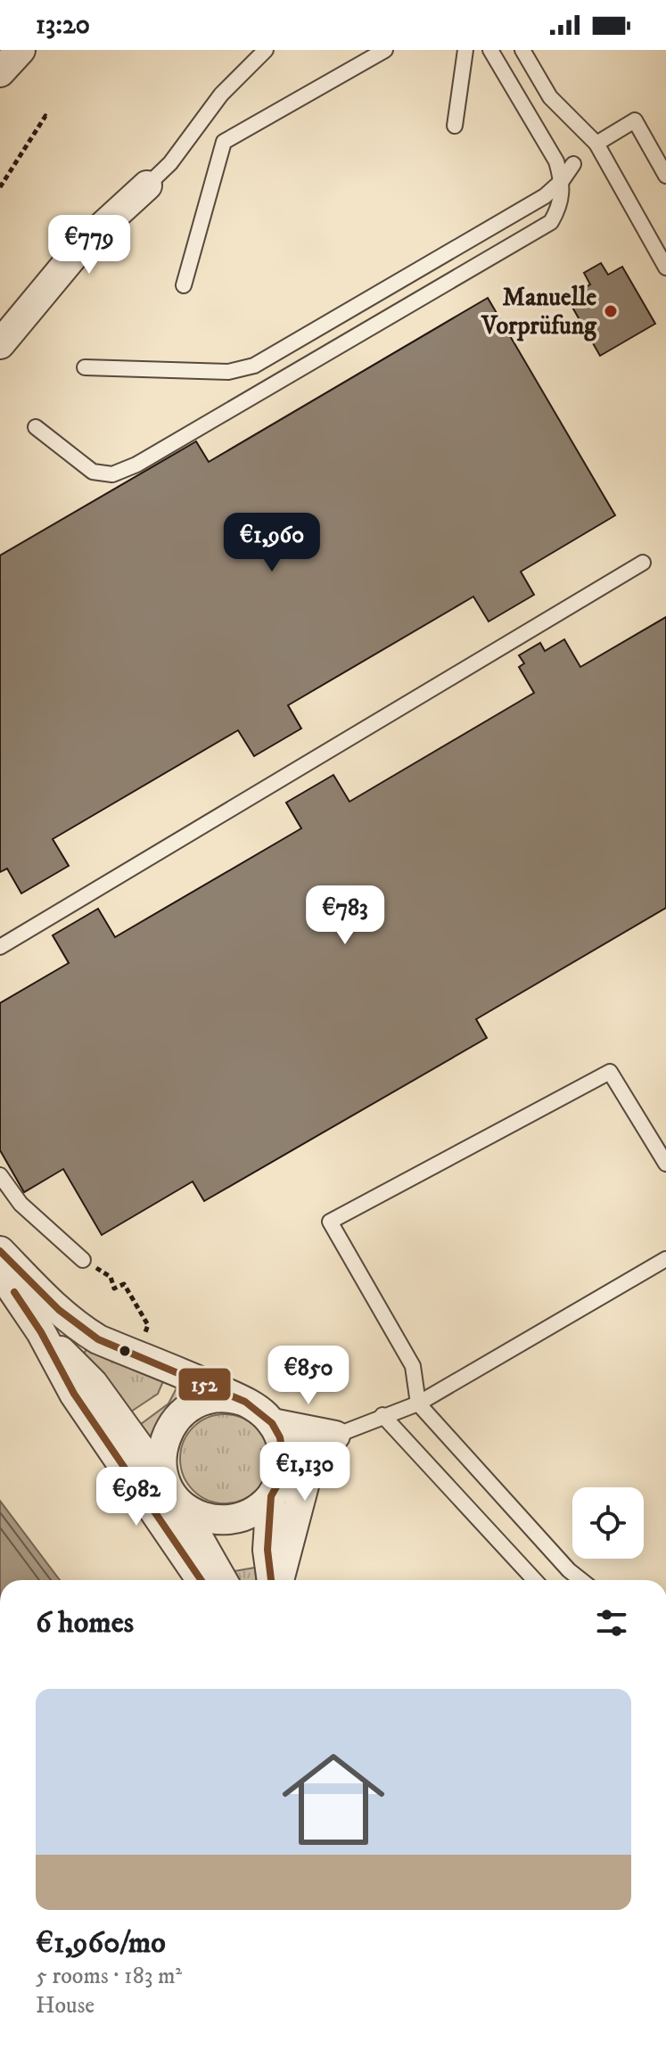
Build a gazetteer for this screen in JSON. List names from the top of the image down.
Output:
{
  "places": ["Manuelle Vorprüfung"],
  "lines": ["transit line 152"],
  "page": {
    "status": "13:20",
    "price": [
      "€779",
      "€1,960",
      "€783",
      "€850",
      "€1,130",
      "€982"
    ],
    "heading": "6 homes",
    "list": [
      {
        "name": "€1,960/mo",
        "note": "5 rooms · 183 m² · House"
      }
    ]
  }
}
